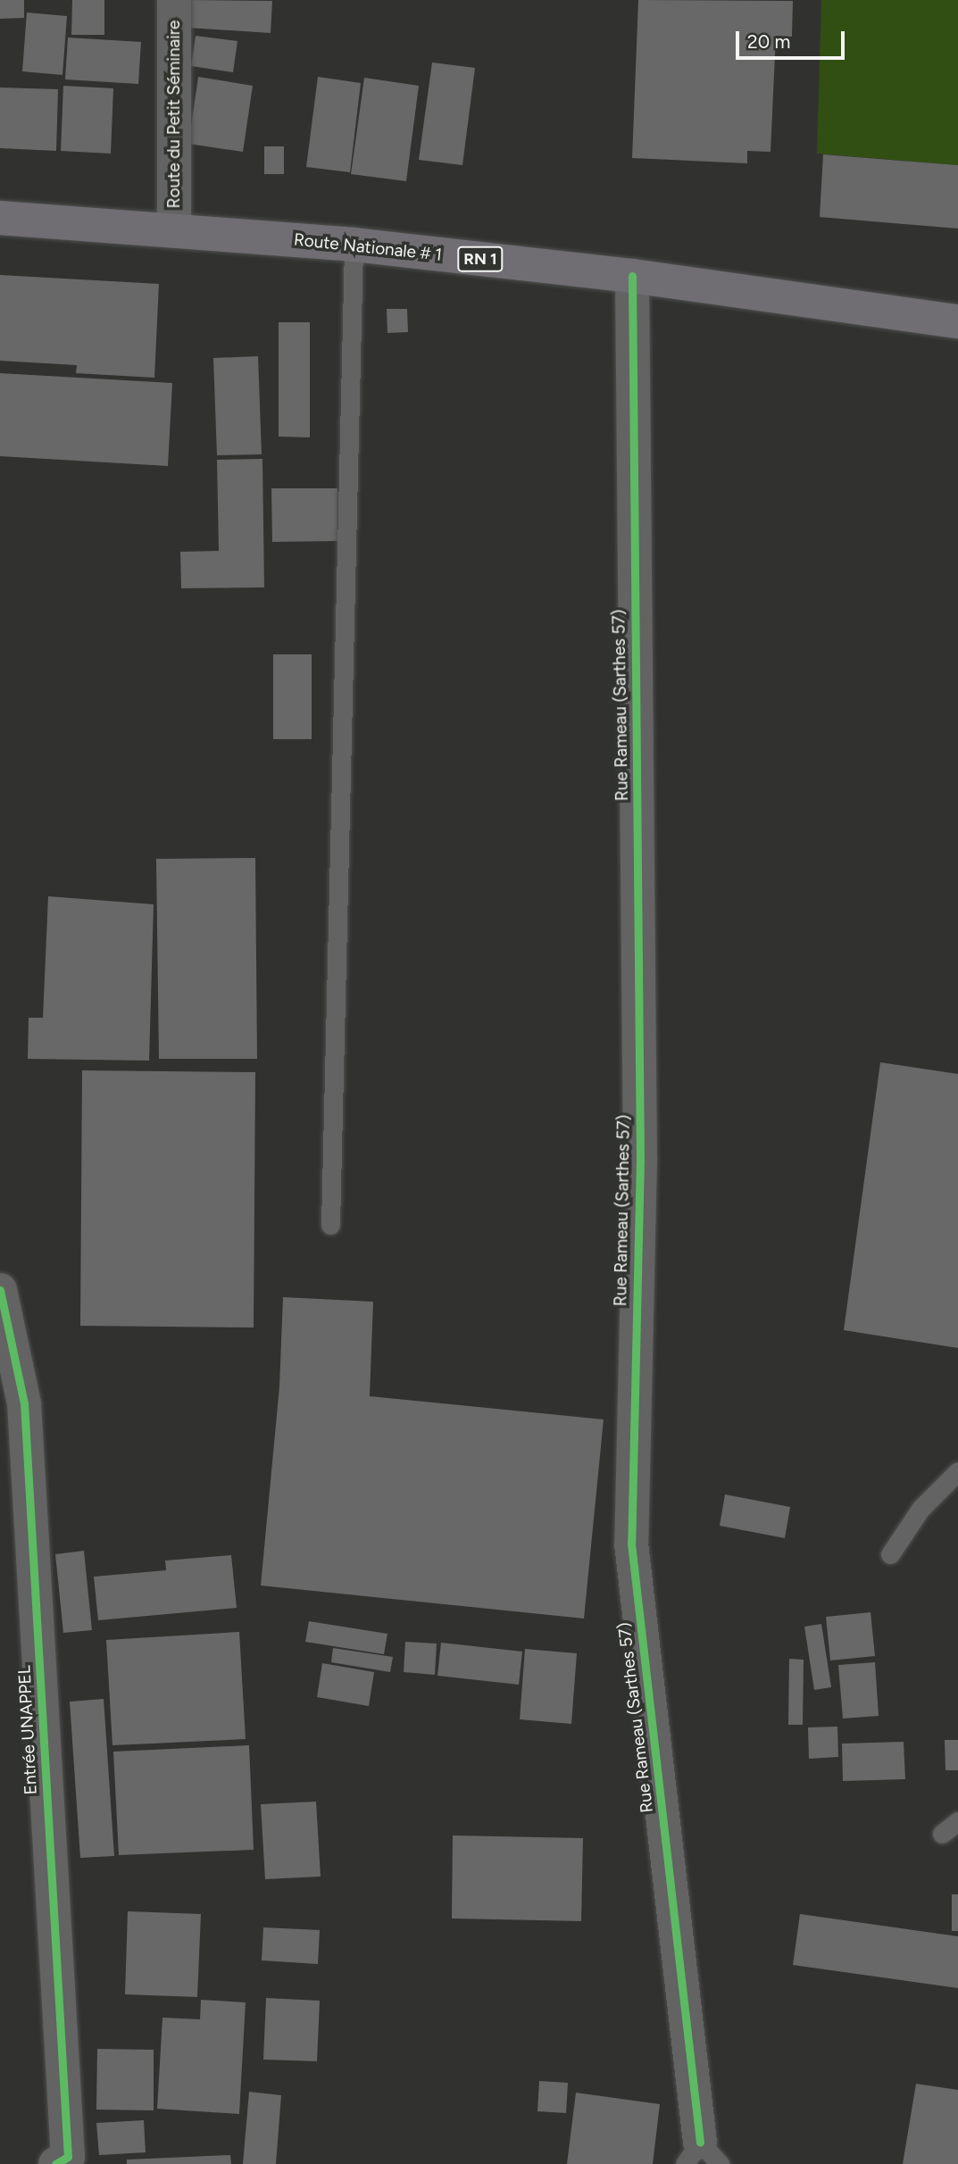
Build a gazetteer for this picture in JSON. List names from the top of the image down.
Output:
{
  "streets": {
    "main road": ["Route Nationale # 1", "RN 1"],
    "street": ["Route du Petit Séminaire", "Rue Rameau (Sarthes 57)", "Entrée UNAPPEL"]
  },
  "crossings": [
    ["Route du Petit Séminaire", "Route Nationale # 1"],
    ["Route Nationale # 1", "Rue Rameau (Sarthes 57)"]
  ],
  "scale_bar": "20 m"
}
